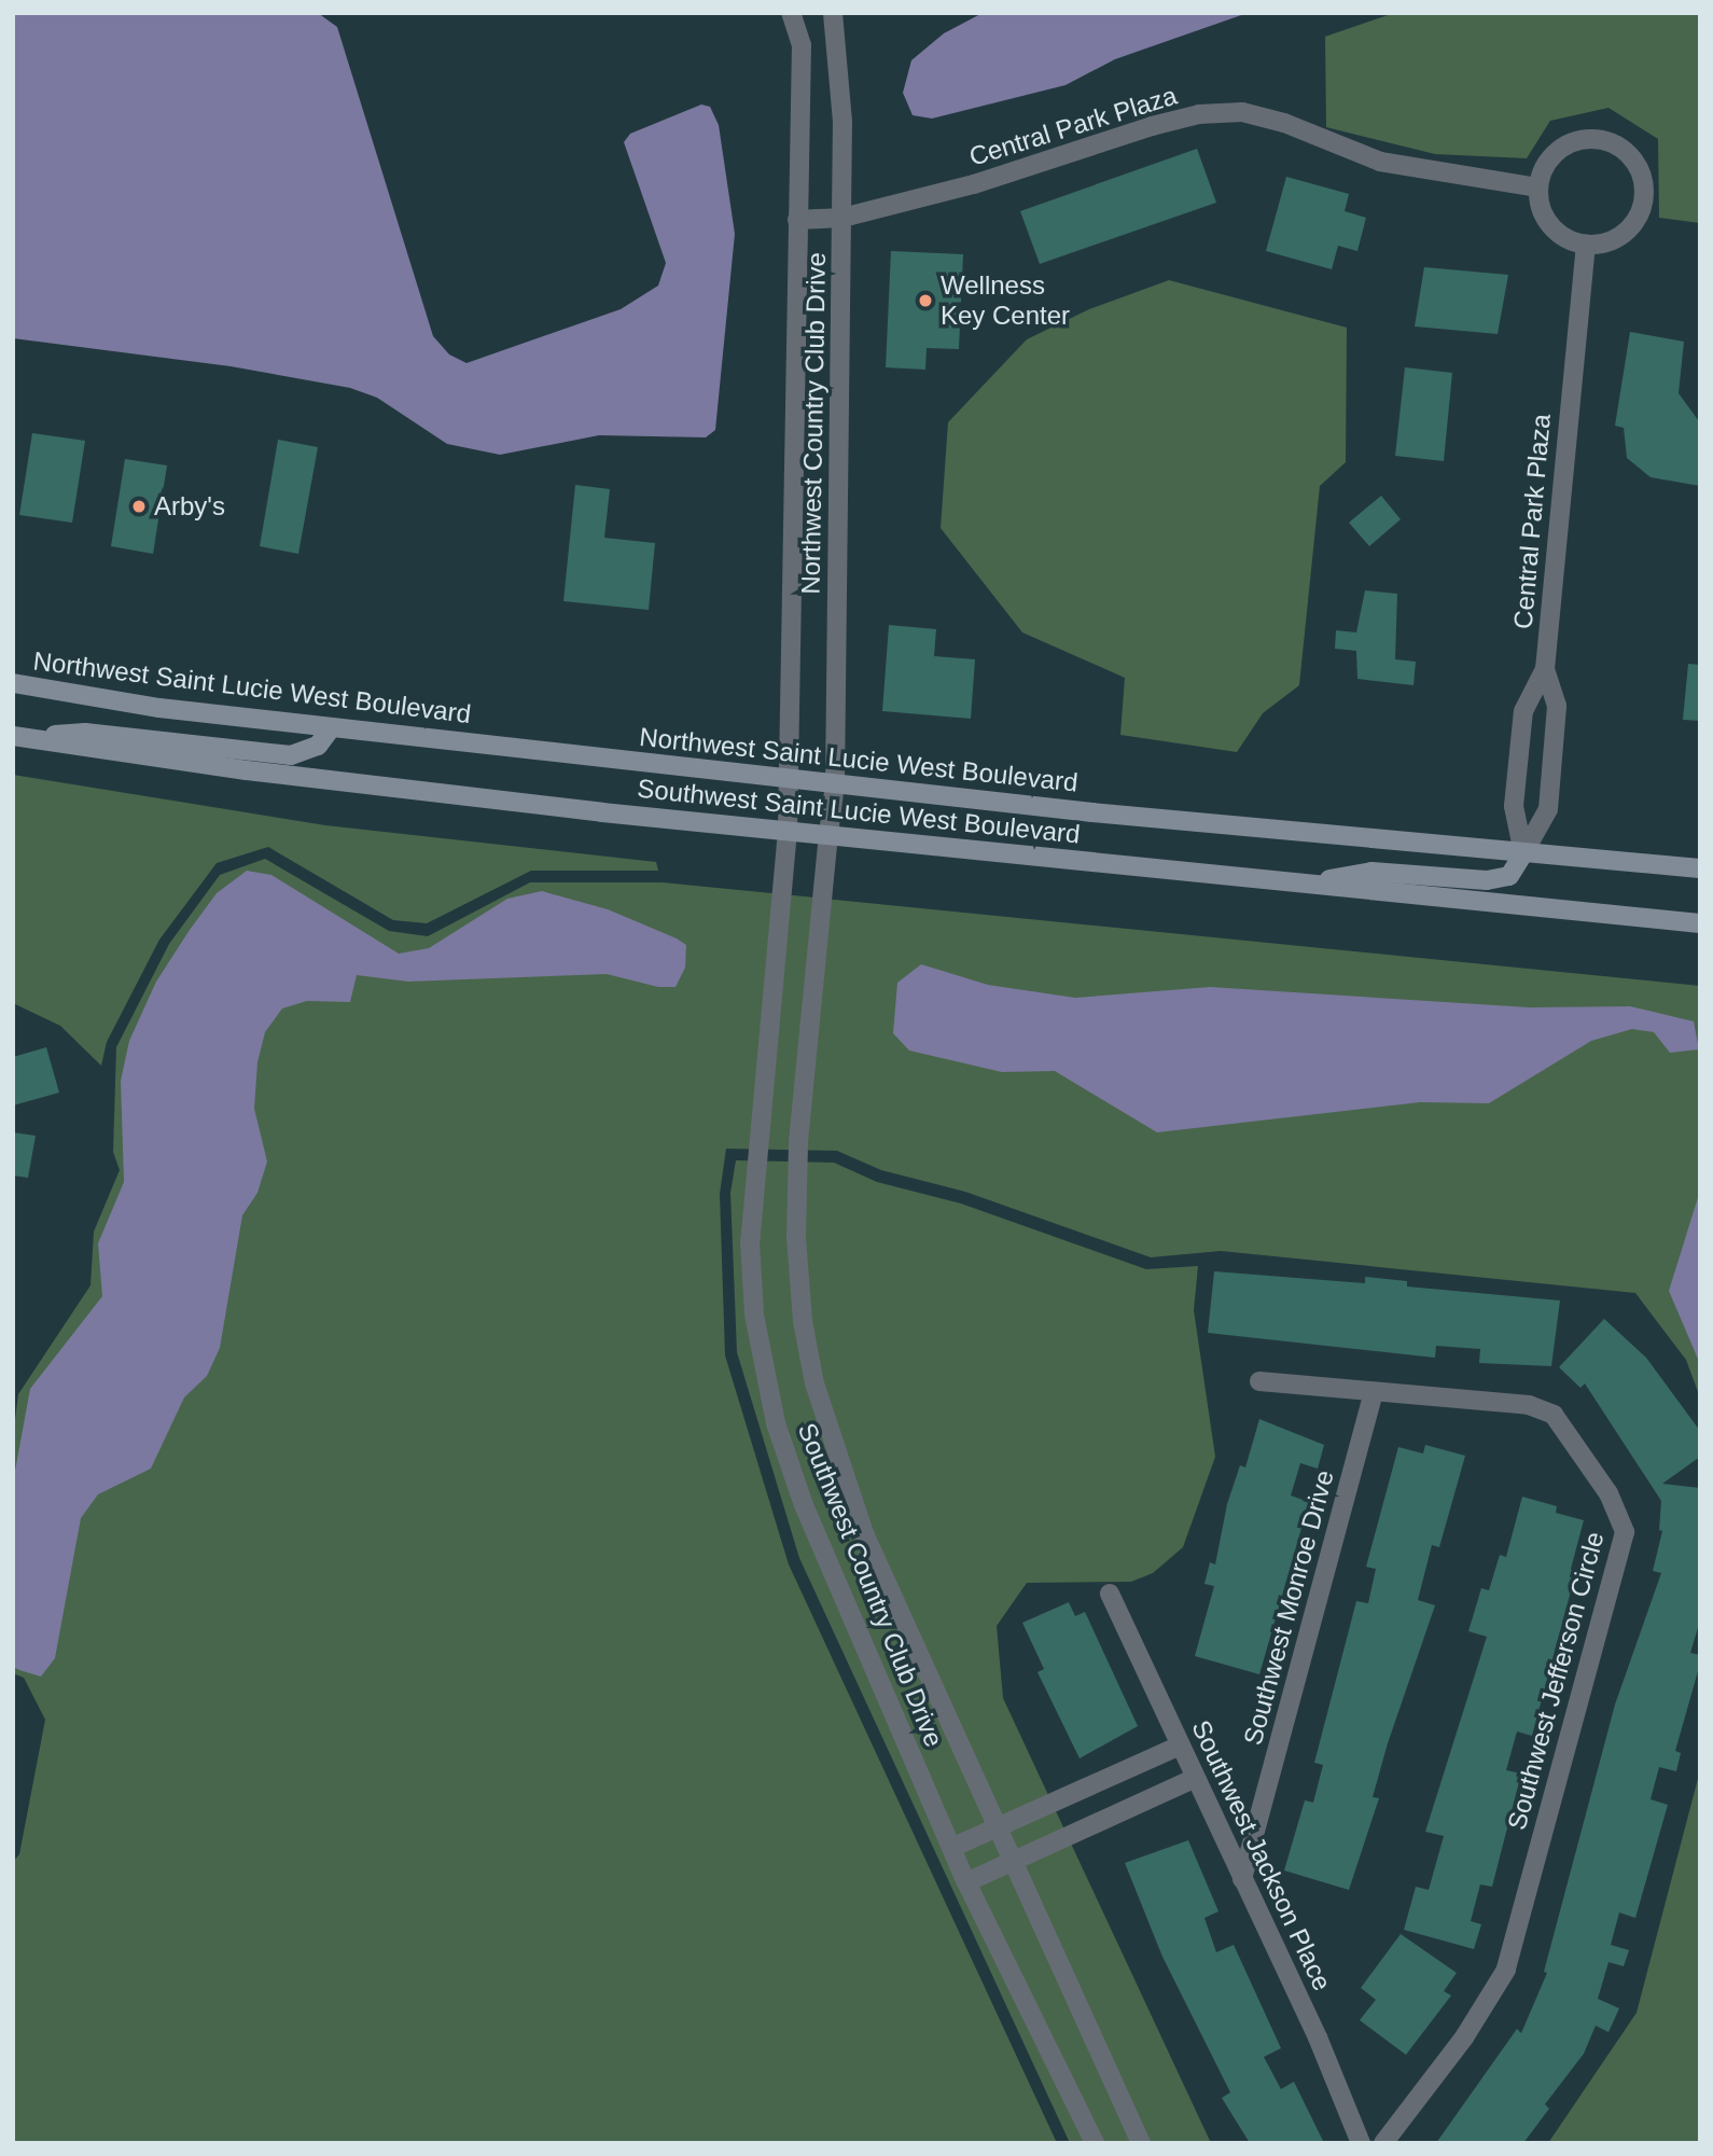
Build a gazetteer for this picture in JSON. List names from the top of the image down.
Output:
{
  "streets": {
    "main road": ["Northwest Saint Lucie West Boulevard", "Southwest Saint Lucie West Boulevard"],
    "street": [
      "Central Park Plaza",
      "Northwest Country Club Drive",
      "Southwest Country Club Drive",
      "Southwest Monroe Drive",
      "Southwest Jefferson Circle",
      "Southwest Jackson Place"
    ]
  },
  "crossings": [
    ["Central Park Plaza", "Northwest Country Club Drive"],
    ["Central Park Plaza", "Northwest Saint Lucie West Boulevard"],
    ["Northwest Country Club Drive", "Northwest Saint Lucie West Boulevard"],
    ["Northwest Country Club Drive", "Southwest Saint Lucie West Boulevard"],
    ["Northwest Country Club Drive", "Southwest Country Club Drive"],
    ["Southwest Saint Lucie West Boulevard", "Southwest Country Club Drive"],
    ["Southwest Monroe Drive", "Southwest Jefferson Circle"],
    ["Southwest Monroe Drive", "Southwest Jackson Place"]
  ],
  "places": ["Wellness Key Center", "Arby's"]
}
